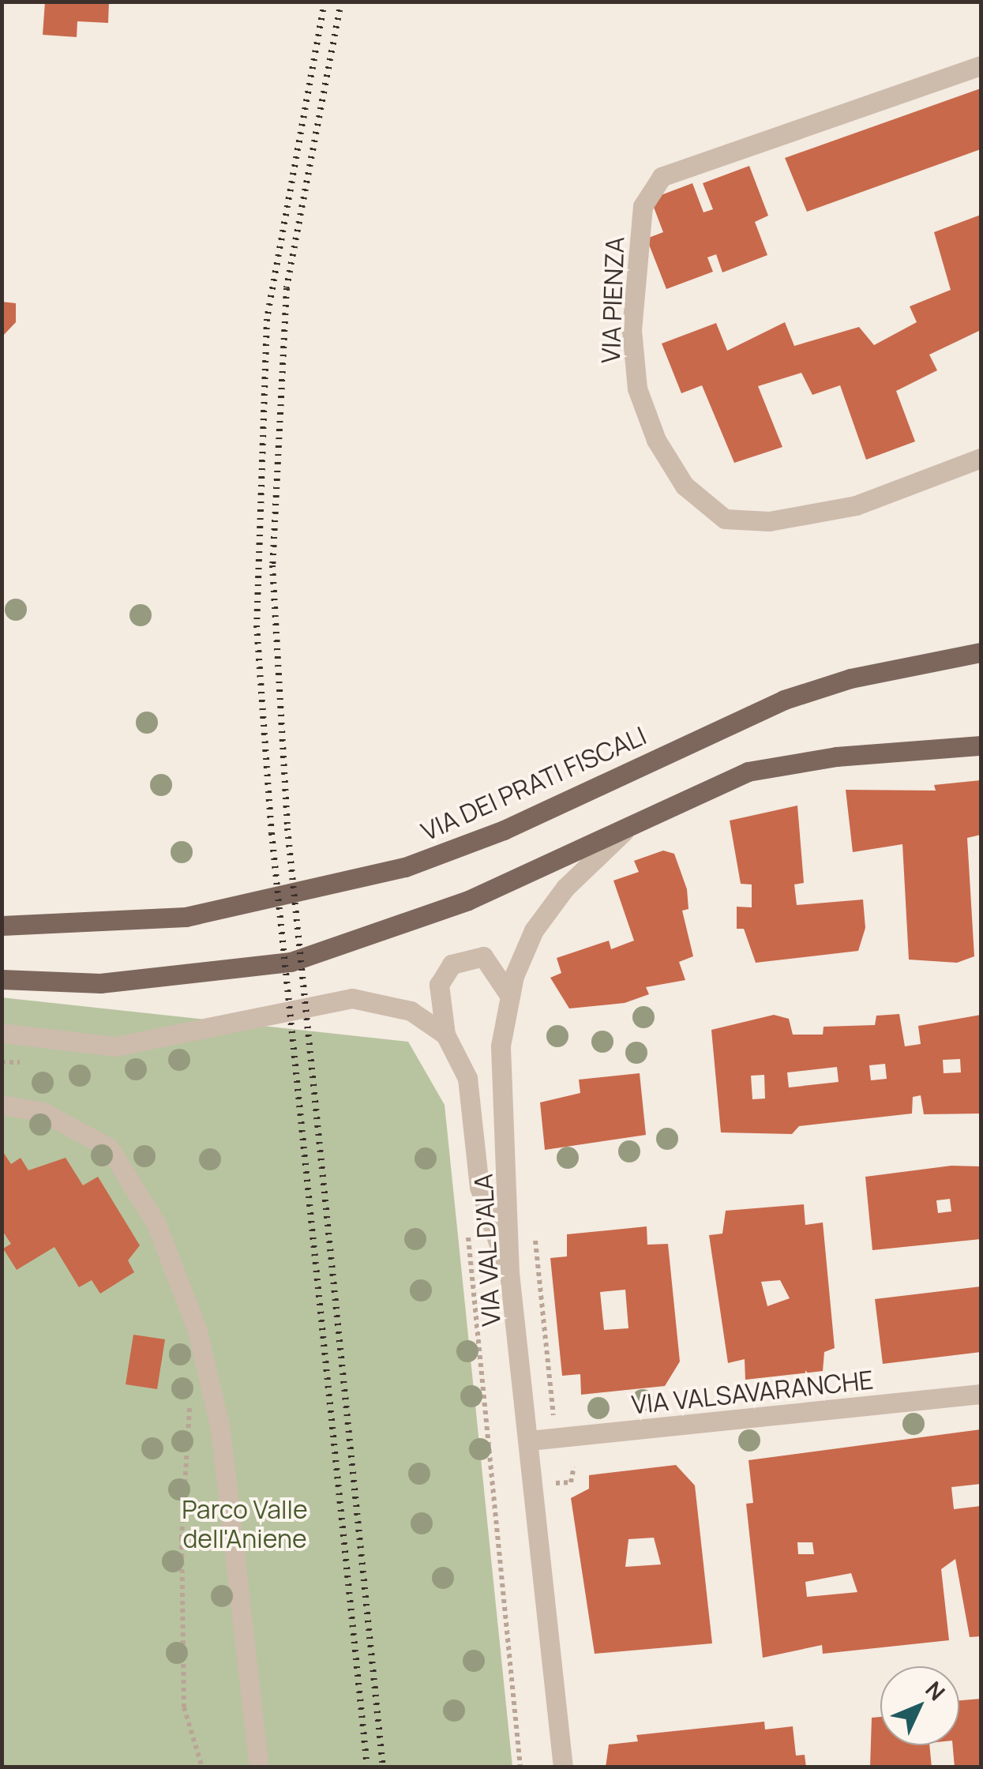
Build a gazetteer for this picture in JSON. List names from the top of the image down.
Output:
{
  "streets": {
    "main road": ["VIA DEI PRATI FISCALI"],
    "street": ["VIA PIENZA", "VIA VAL D'ALA", "VIA VALSAVARANCHE"]
  },
  "crossings": [
    ["VIA VAL D'ALA", "VIA VALSAVARANCHE"]
  ],
  "parks": ["Parco Valle dell'Aniene"],
  "north": "top right"
}
